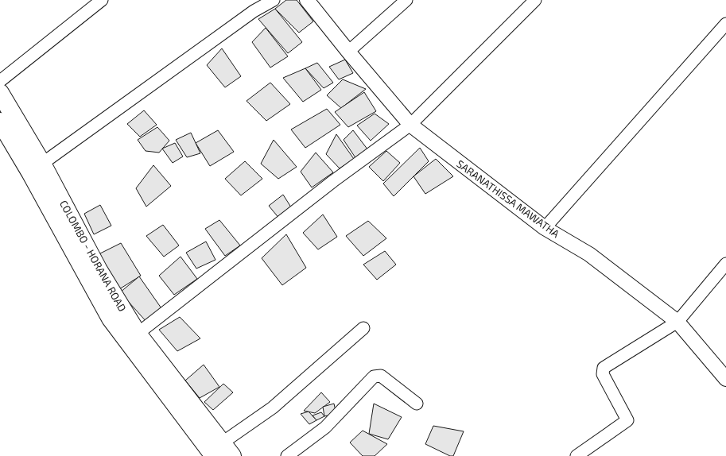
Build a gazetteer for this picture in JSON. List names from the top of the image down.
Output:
{
  "streets": {
    "main road": ["COLOMBO - HORANA ROAD"],
    "street": ["SARANATHISSA MAWATHA"]
  }
}
